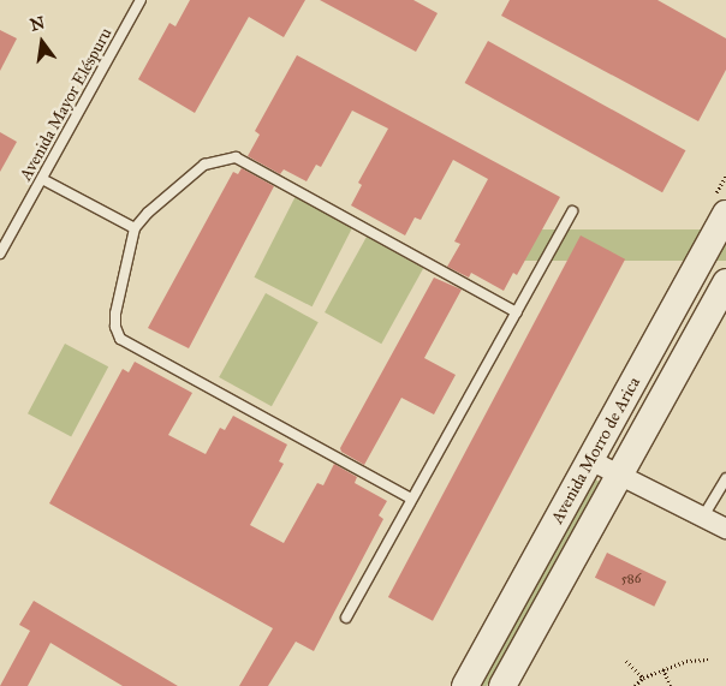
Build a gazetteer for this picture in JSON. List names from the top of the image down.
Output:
{
  "streets": {
    "main road": ["Avenida Morro de Arica"],
    "lane": ["Avenida Mayor Eléspuru"]
  },
  "house_numbers": ["586"],
  "north": "top"
}
